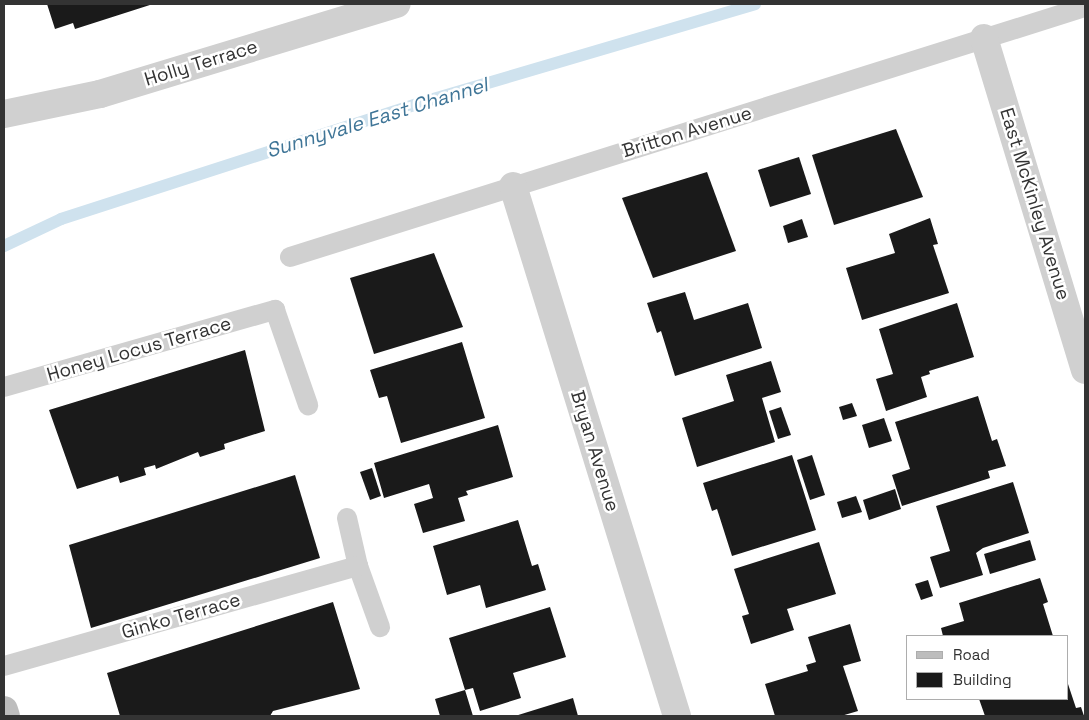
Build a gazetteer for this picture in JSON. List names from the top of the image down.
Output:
{
  "streets": {
    "street": ["Holly Terrace", "East McKinley Avenue", "Bryan Avenue"],
    "lane": ["Britton Avenue", "Honey Locus Terrace", "Ginko Terrace"]
  },
  "crossings": [
    ["Britton Avenue", "East McKinley Avenue"],
    ["Britton Avenue", "Bryan Avenue"]
  ],
  "water": ["Sunnyvale East Channel"],
  "legend": ["Road", "Building"]
}
